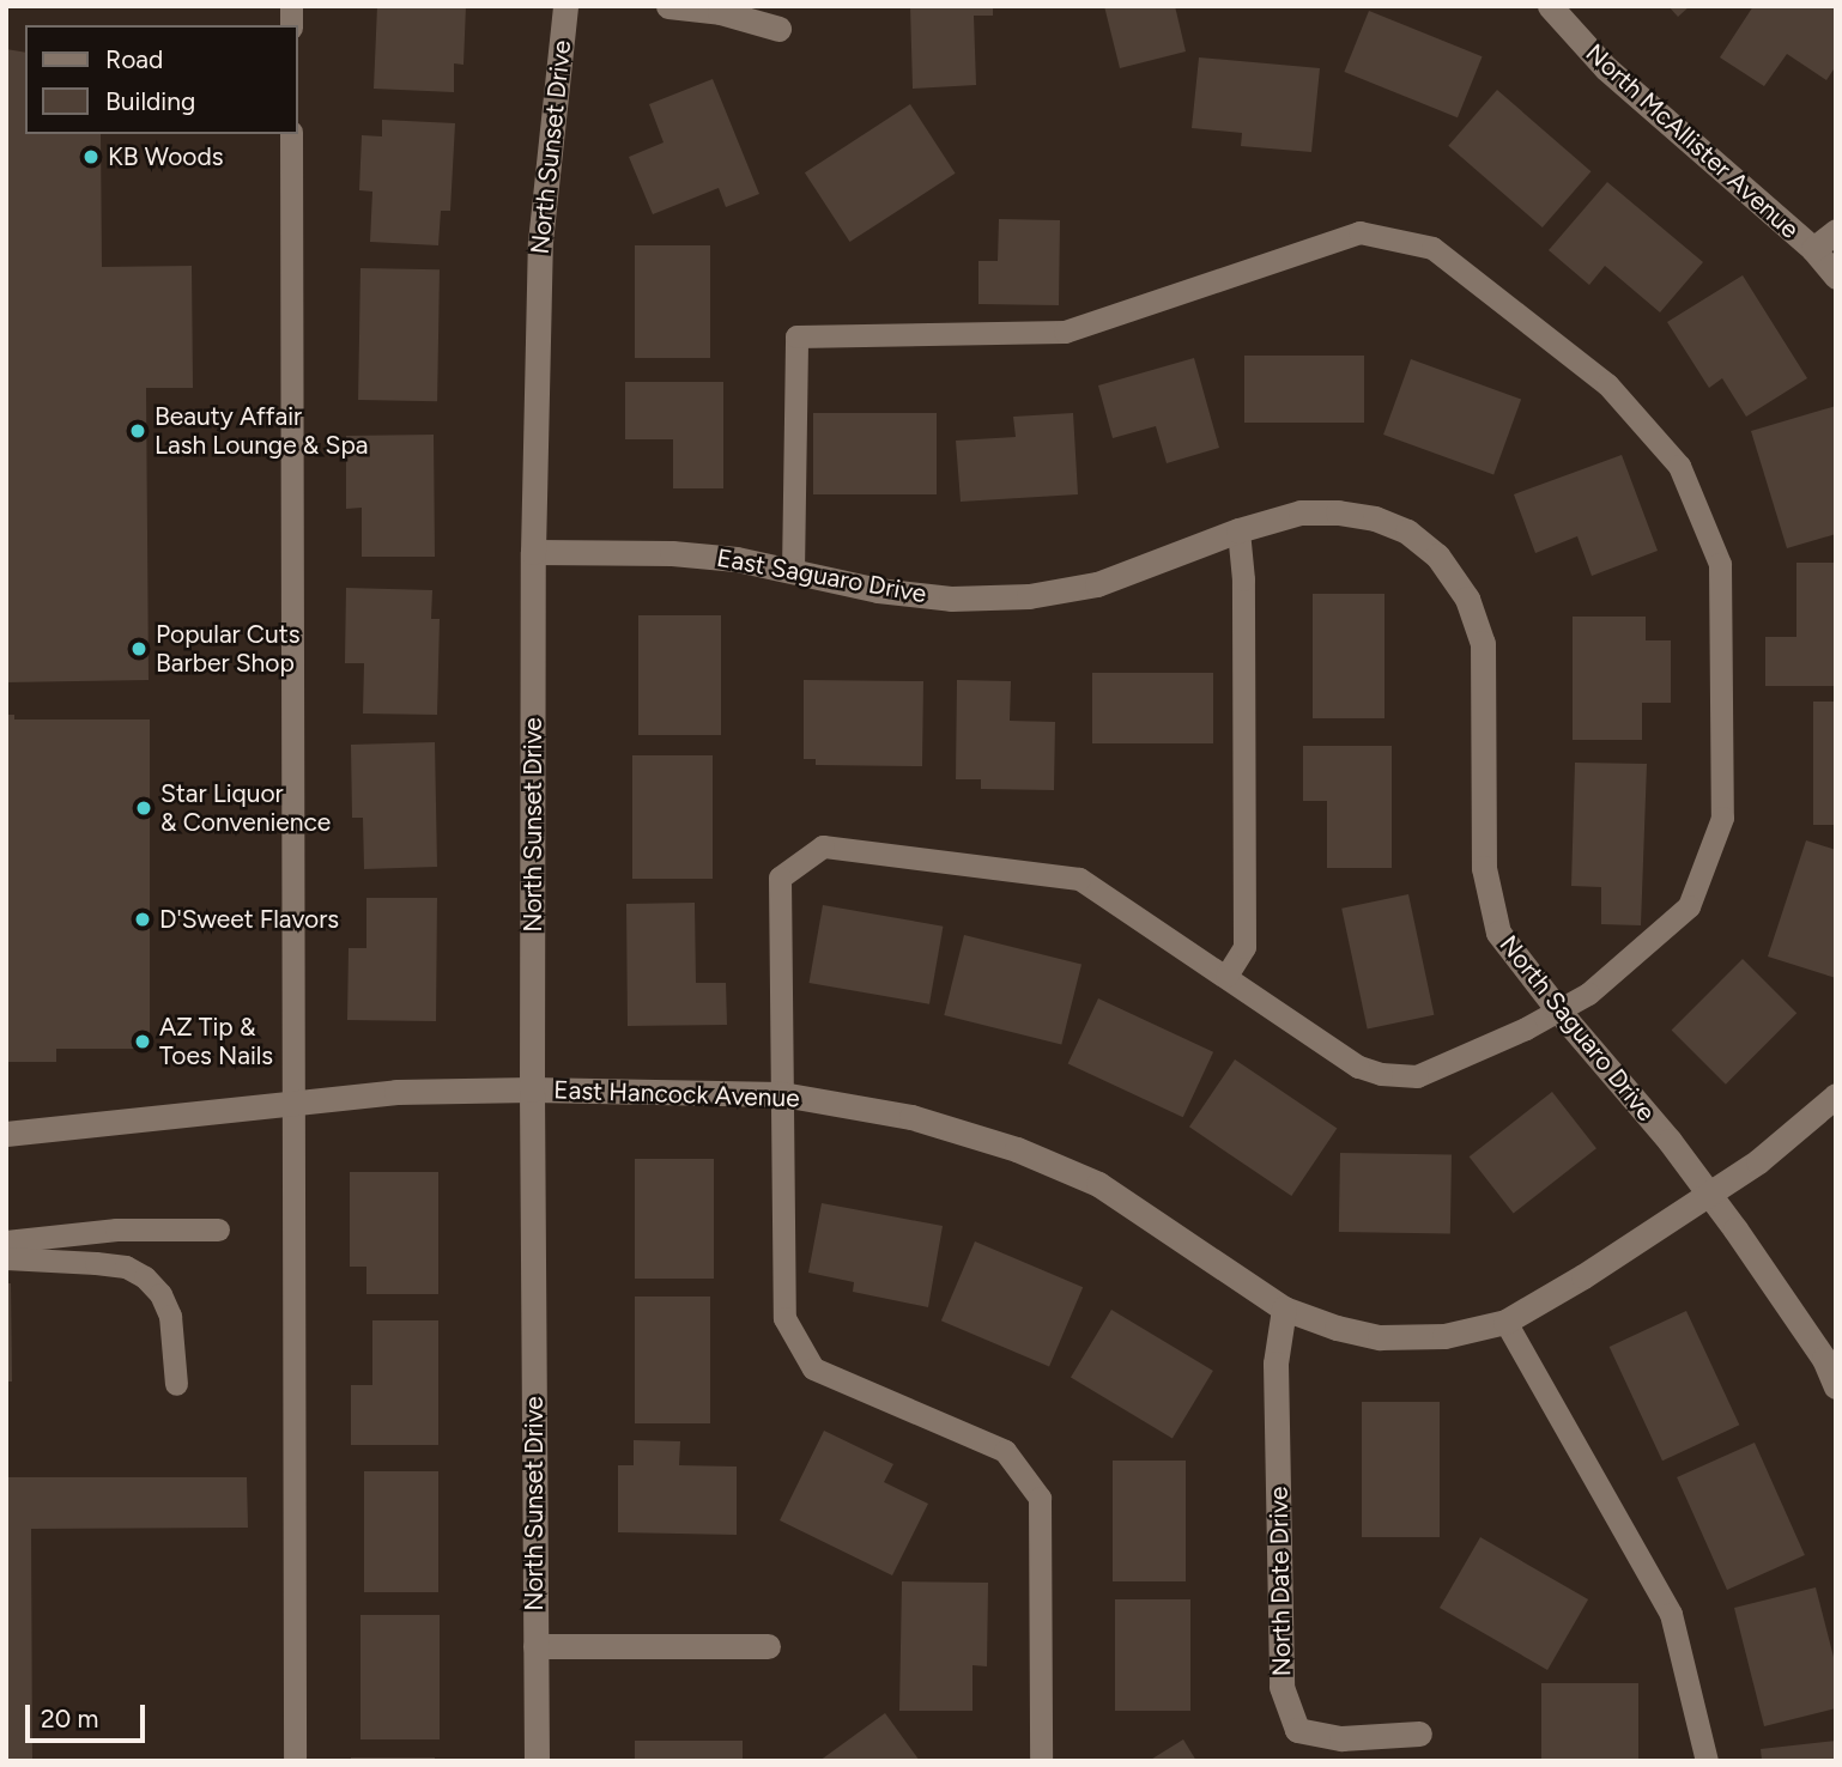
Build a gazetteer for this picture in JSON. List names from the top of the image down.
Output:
{
  "streets": {
    "street": [
      "North McAllister Avenue",
      "North Sunset Drive",
      "East Saguaro Drive",
      "North Saguaro Drive",
      "East Hancock Avenue",
      "North Date Drive"
    ]
  },
  "crossings": [
    ["North Sunset Drive", "East Saguaro Drive"],
    ["North Sunset Drive", "East Hancock Avenue"],
    ["East Saguaro Drive", "North Saguaro Drive"],
    ["North Saguaro Drive", "East Hancock Avenue"],
    ["East Hancock Avenue", "North Date Drive"]
  ],
  "places": [
    "KB Woods",
    "Beauty Affair Lash Lounge & Spa",
    "Popular Cuts Barber Shop",
    "Star Liquor & Convenience",
    "D'Sweet Flavors",
    "AZ Tip & Toes Nails"
  ],
  "legend": ["Road", "Building"],
  "scale_bar": "20 m"
}
